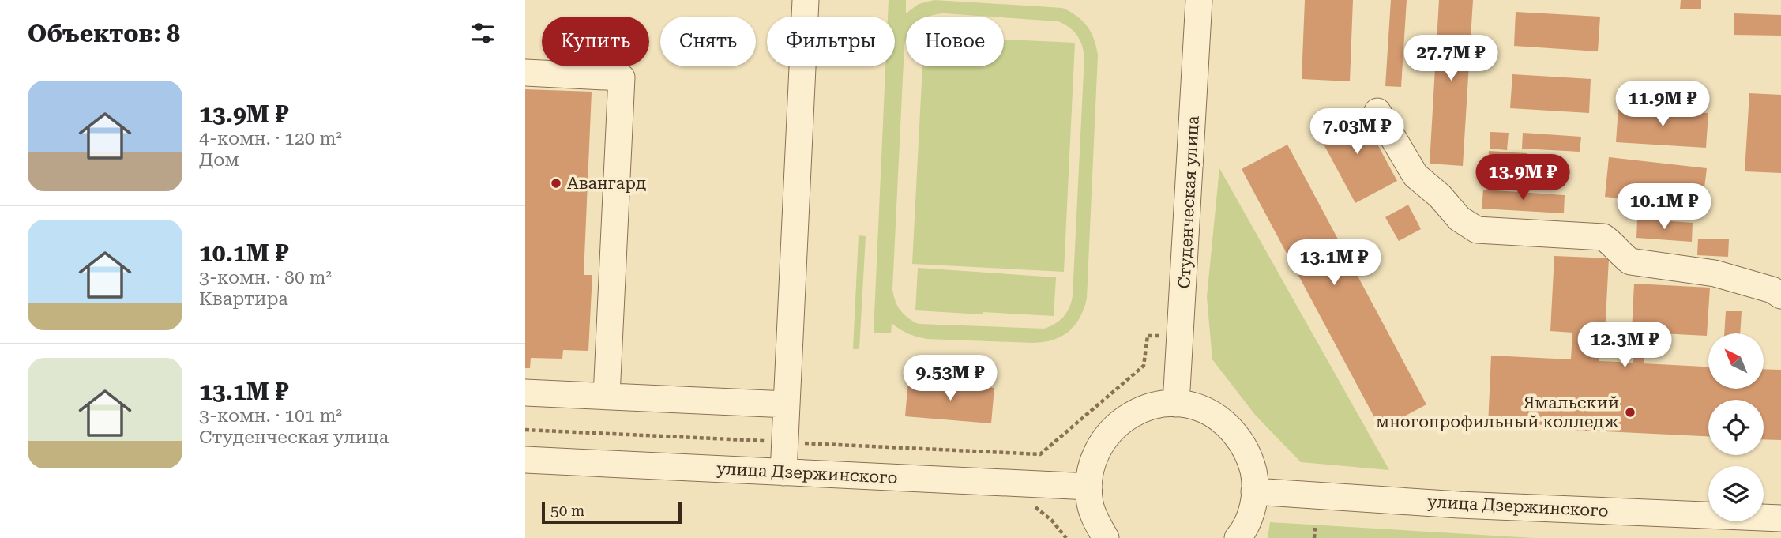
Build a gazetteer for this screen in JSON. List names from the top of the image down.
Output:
{
  "streets": {
    "street": ["Студенческая улица", "улица Дзержинского"]
  },
  "places": ["Авангард", "Ямальский многопрофильный колледж"],
  "scale_bar": "50 m",
  "north": "top left",
  "page": {
    "heading": "Объектов: 8",
    "chip": [
      "Купить",
      "Снять",
      "Фильтры",
      "Новое"
    ],
    "price": [
      "27.7M ₽",
      "11.9M ₽",
      "7.03M ₽",
      "13.9M ₽",
      "10.1M ₽",
      "13.1M ₽",
      "12.3M ₽",
      "9.53M ₽"
    ],
    "list": [
      {
        "name": "13.9M ₽",
        "note": "4-комн. · 120 m² · Дом"
      },
      {
        "name": "10.1M ₽",
        "note": "3-комн. · 80 m² · Квартира"
      },
      {
        "name": "13.1M ₽",
        "note": "3-комн. · 101 m² · Студенческая улица"
      }
    ],
    "scale": "50 m"
  }
}
